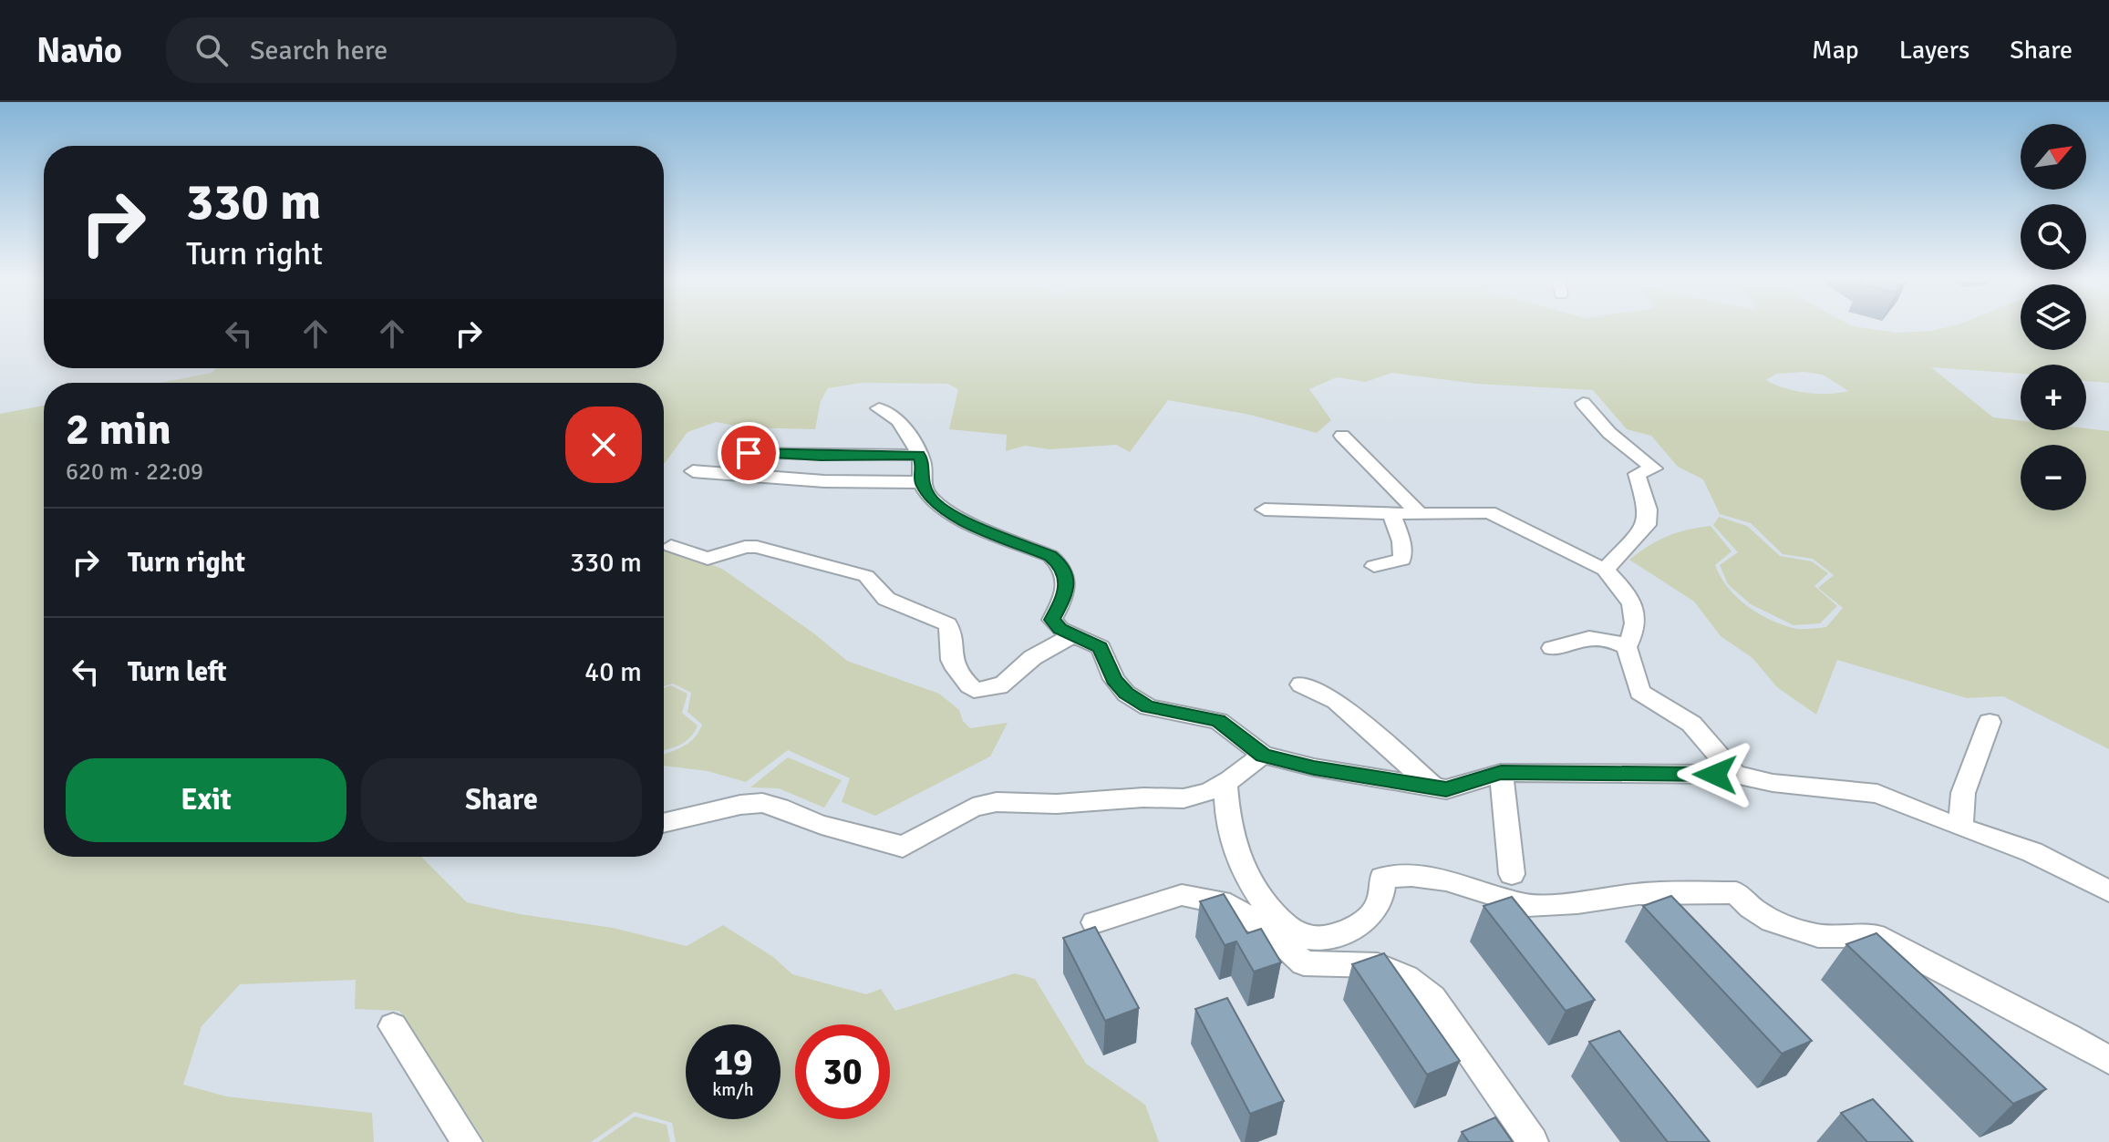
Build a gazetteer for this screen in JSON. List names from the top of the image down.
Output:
{
  "north": "top right",
  "page": {
    "header": "Navio",
    "search": "Search here",
    "nav": ["Map", "Layers", "Share"],
    "map_buttons": ["+", "−"],
    "turn": ["330 m", "Turn right"],
    "heading": ["2 min", "620 m · 22:09"],
    "list": [
      {
        "name": "Turn right",
        "value": "330 m"
      },
      {
        "name": "Turn left",
        "value": "40 m"
      }
    ],
    "buttons": ["Exit", "Share"],
    "speed": "19 km/h",
    "limit": "30"
  }
}
